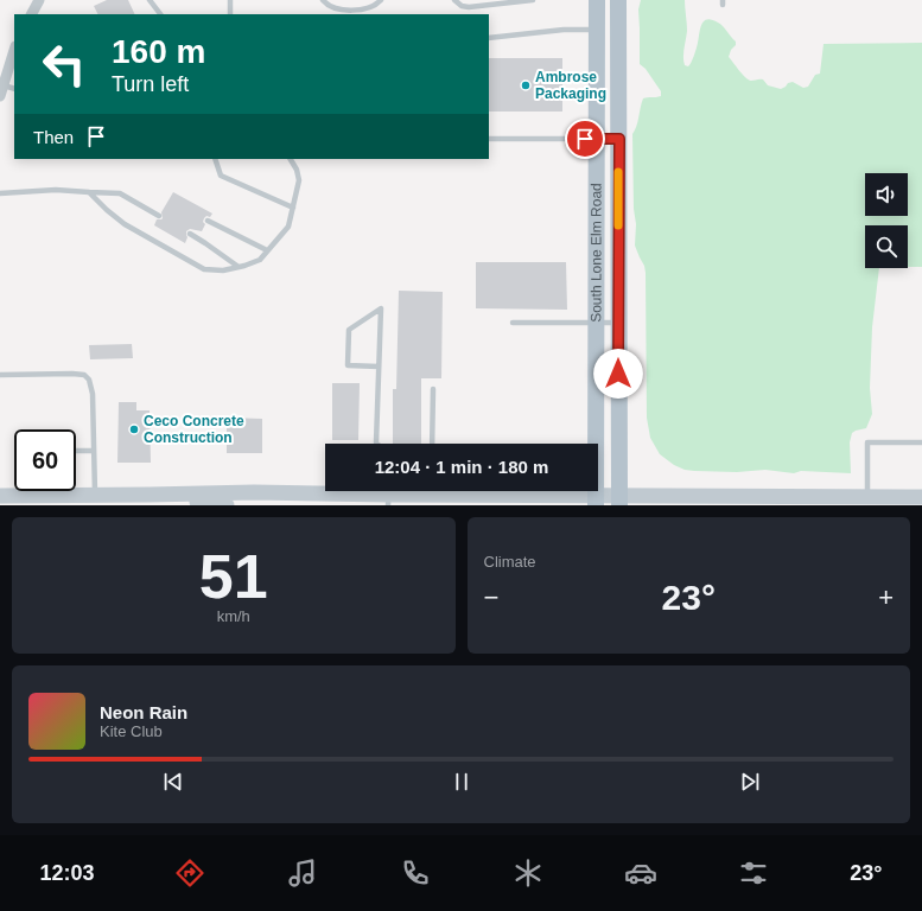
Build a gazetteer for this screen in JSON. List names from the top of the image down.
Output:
{
  "streets": {
    "main road": ["South Lone Elm Road"]
  },
  "places": ["Ambrose Packaging", "Ceco Concrete Construction"],
  "page": {
    "turn": ["160 m", "Turn left"],
    "then": "Then",
    "limit": "60",
    "trip": "12:04 · 1 min · 180 m",
    "tile": [
      ["51", "km/h"],
      "Climate"
    ],
    "heat": ["−", "23°", "+"],
    "song": ["Neon Rain", "Kite Club"],
    "tabs": ["12:03", "23°"]
  }
}
